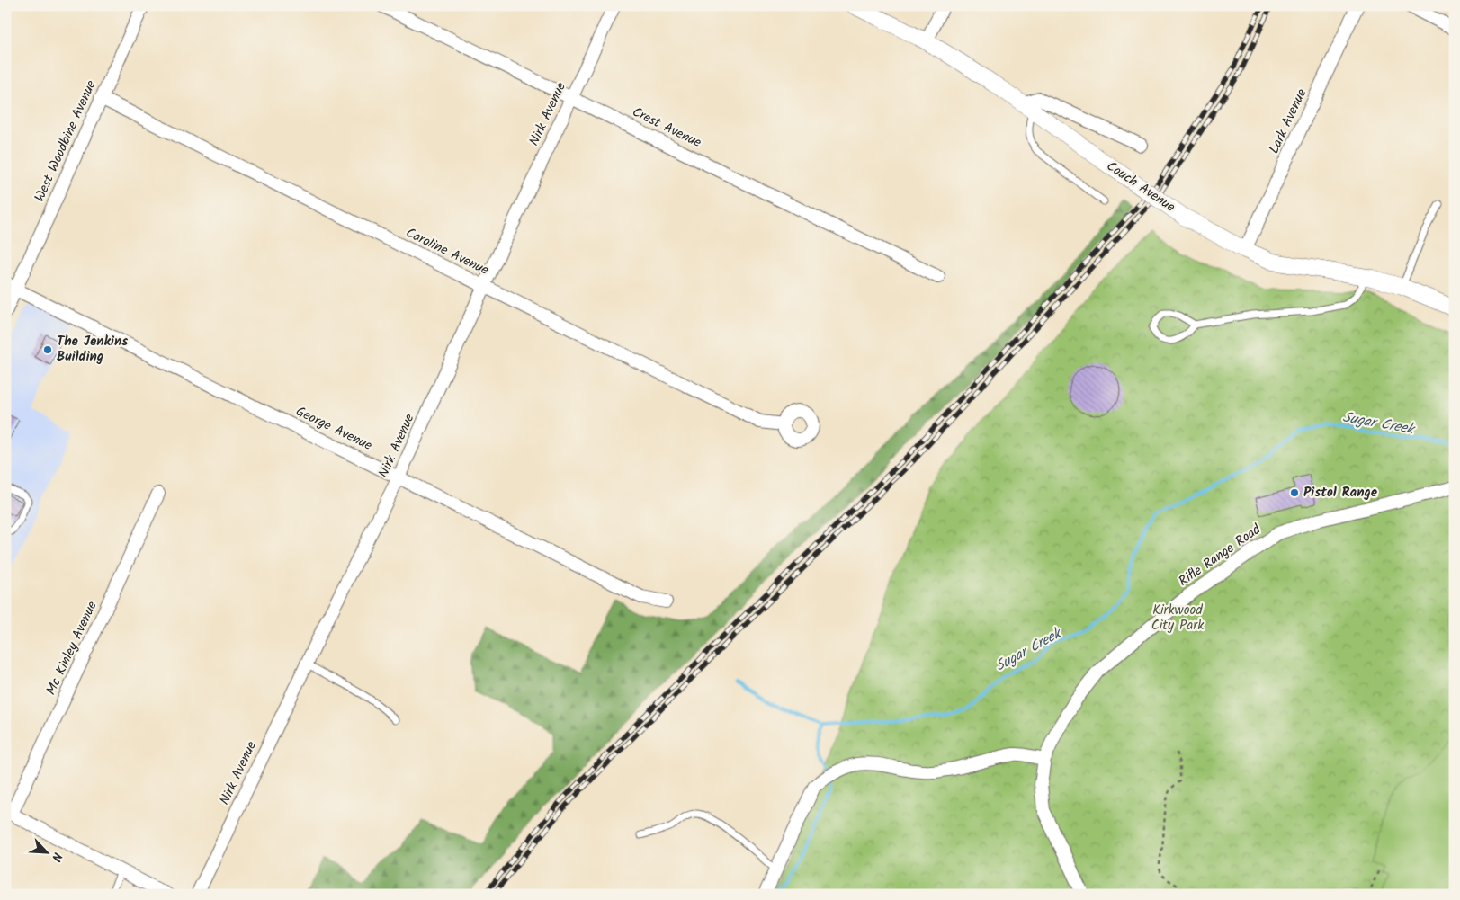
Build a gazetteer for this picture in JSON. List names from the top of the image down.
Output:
{
  "streets": {
    "street": [
      "Nirk Avenue",
      "Lark Avenue",
      "Crest Avenue",
      "West Woodbine Avenue",
      "Couch Avenue",
      "Caroline Avenue",
      "George Avenue",
      "Rifle Range Road",
      "Mc Kinley Avenue"
    ]
  },
  "crossings": [
    ["Nirk Avenue", "Crest Avenue"],
    ["Nirk Avenue", "Caroline Avenue"],
    ["Nirk Avenue", "George Avenue"],
    ["Lark Avenue", "Couch Avenue"],
    ["West Woodbine Avenue", "Caroline Avenue"],
    ["West Woodbine Avenue", "George Avenue"]
  ],
  "water": ["Sugar Creek"],
  "parks": ["Kirkwood City Park"],
  "places": ["The Jenkins Building", "Pistol Range"],
  "north": "bottom right"
}
